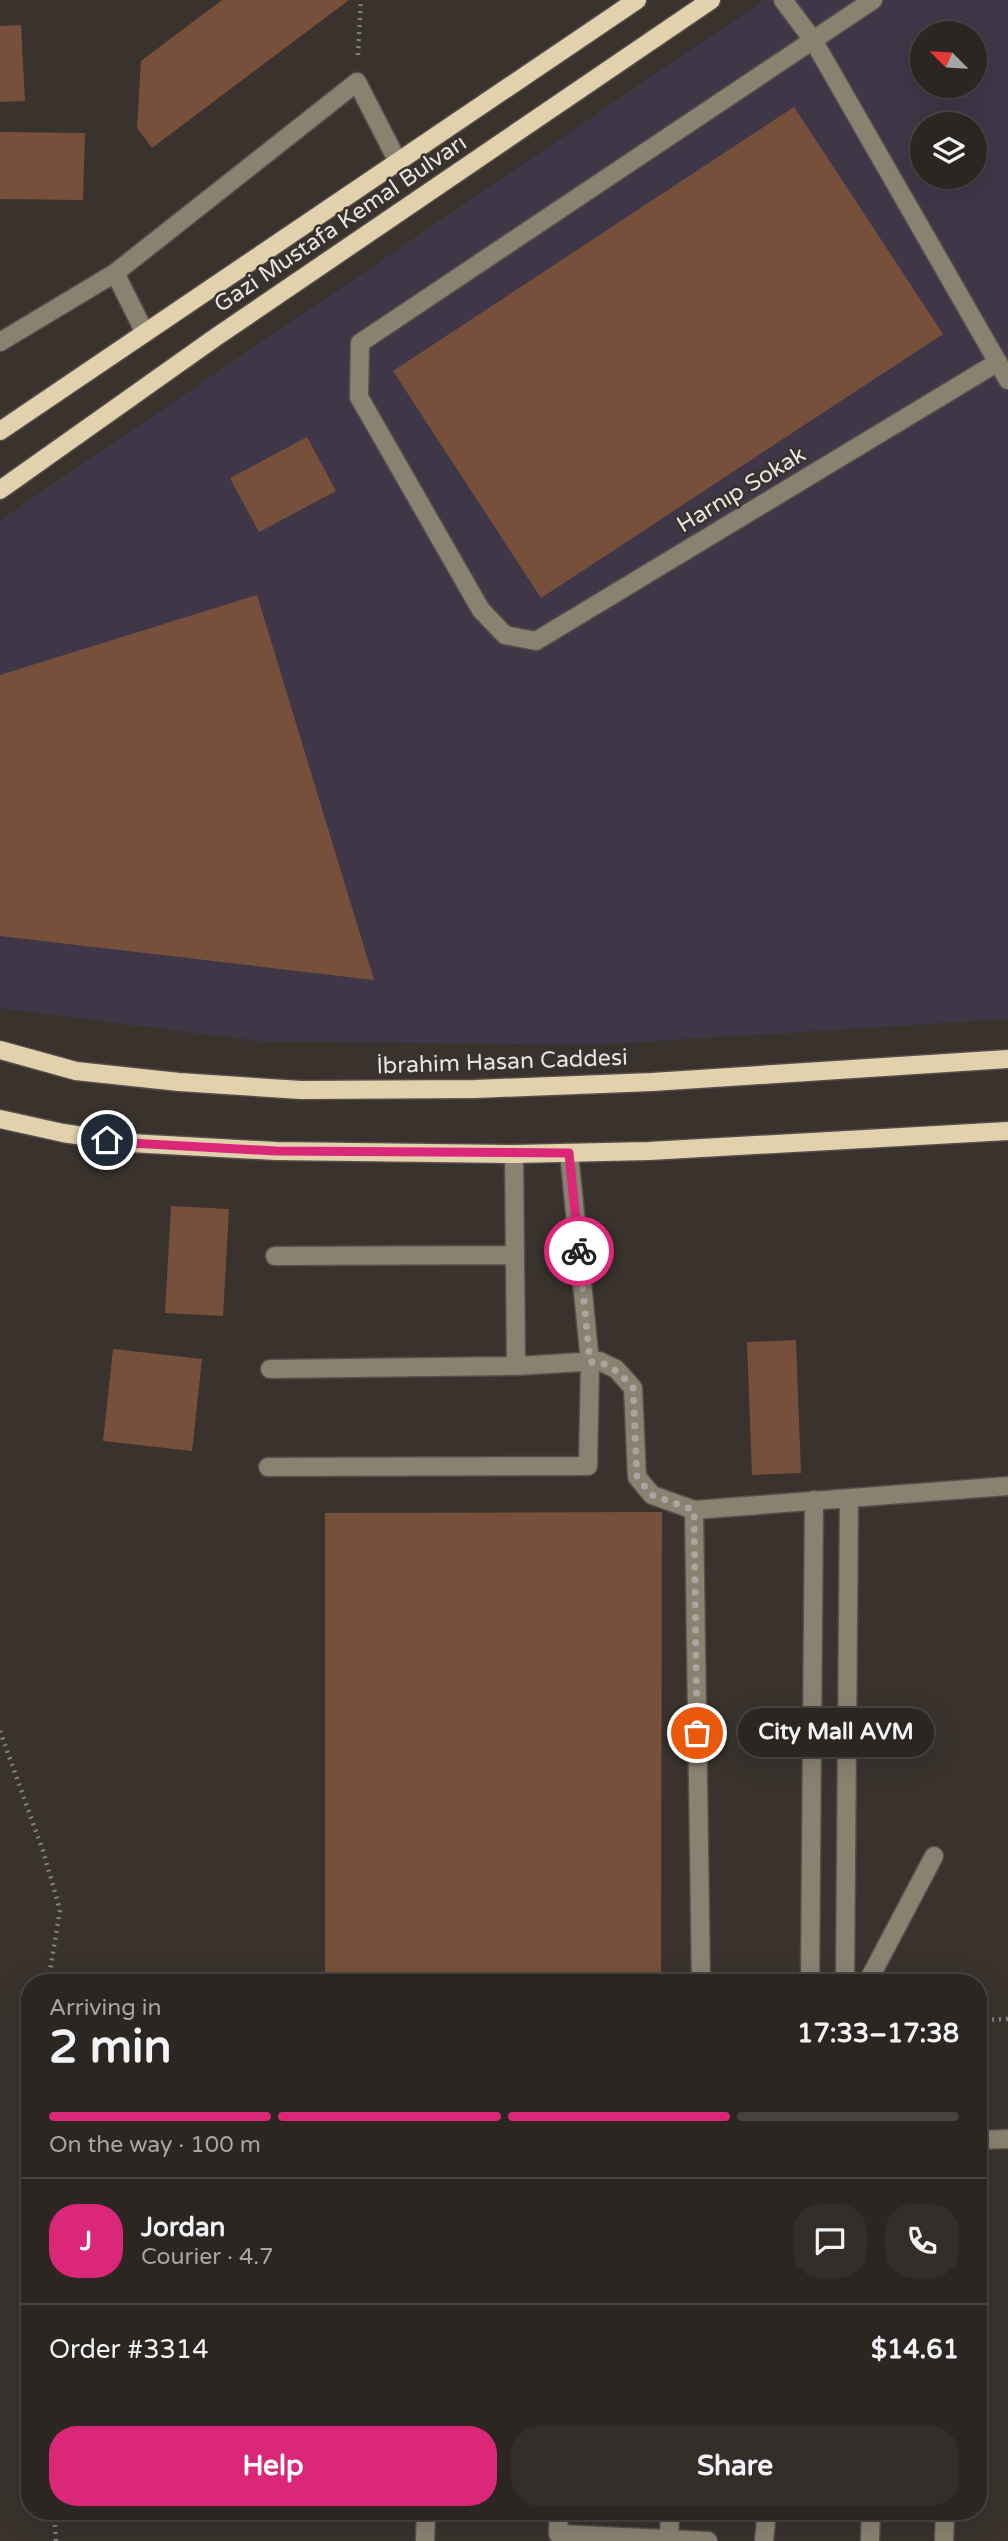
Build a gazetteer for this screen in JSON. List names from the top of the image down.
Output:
{
  "streets": {
    "main road": ["Gazi Mustafa Kemal Bulvarı", "İbrahim Hasan Caddesi"],
    "street": ["Harnıp Sokak"]
  },
  "places": ["City Mall AVM"],
  "north": "top left",
  "page": {
    "bubble": "City Mall AVM",
    "heading": ["2 min", "Arriving in", "17:33–17:38"],
    "panel": [
      "Jordan",
      "Courier · 4.7",
      "Order #3314",
      "$14.61"
    ],
    "bar": "On the way · 100 m",
    "round": "J",
    "buttons": ["Help", "Share"]
  }
}
